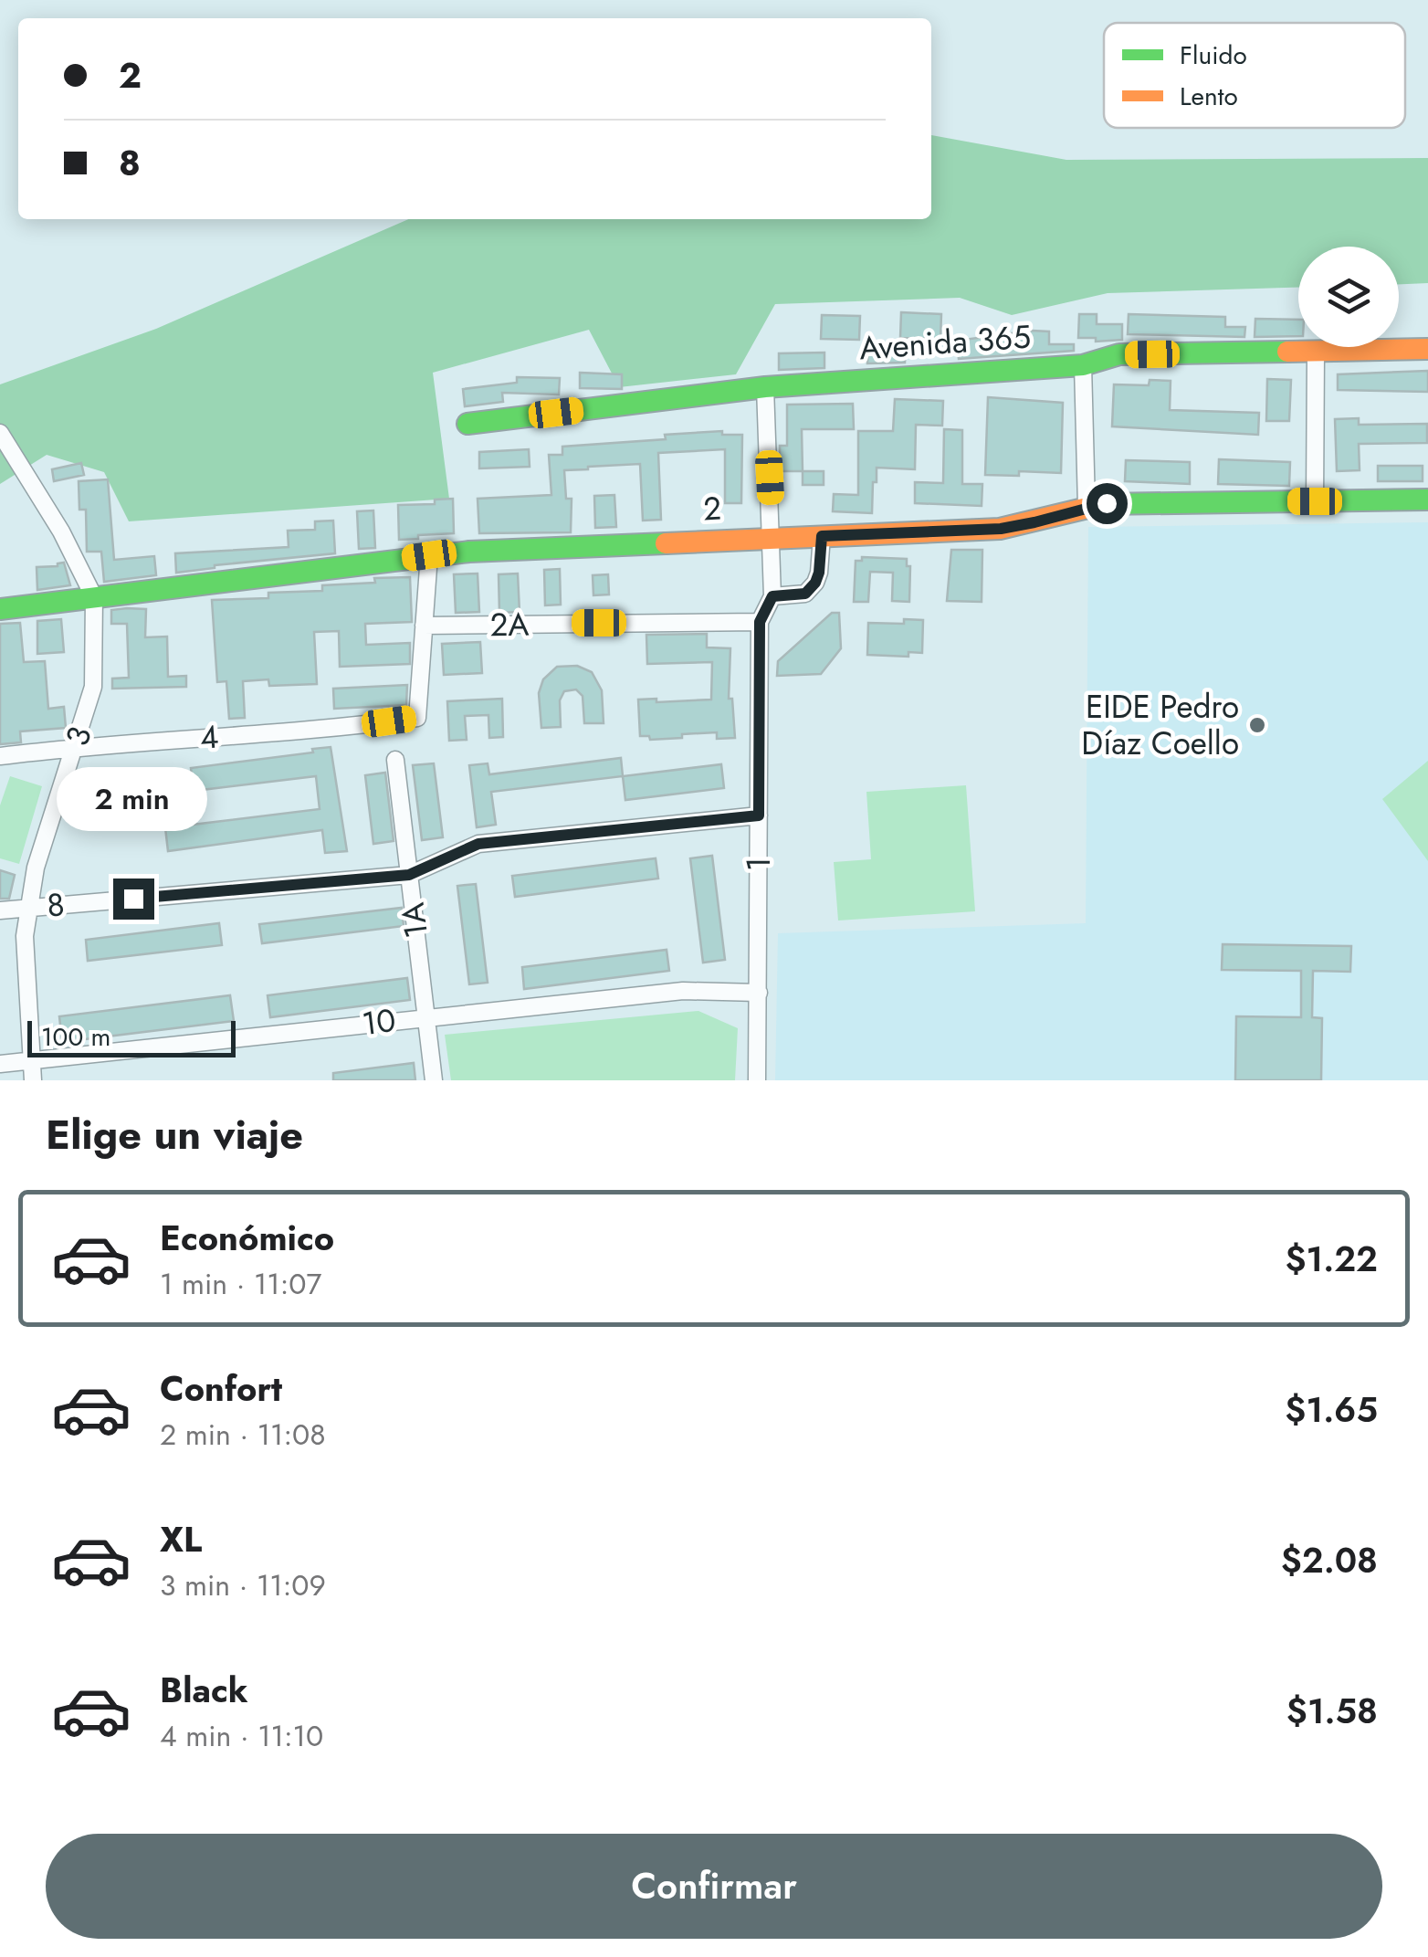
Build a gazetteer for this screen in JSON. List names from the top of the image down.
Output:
{
  "streets": {
    "street": [
      "Avenida 365",
      "2",
      "2A",
      "3",
      "4",
      "1",
      "8",
      "1A",
      "10"
    ]
  },
  "crossings": [
    ["Avenida 365", "1"],
    ["2", "3"],
    ["2", "1"],
    ["2A", "4"],
    ["2A", "1"],
    ["3", "4"],
    ["3", "8"],
    ["3", "10"],
    ["1", "8"],
    ["1", "10"],
    ["8", "1A"],
    ["1A", "10"]
  ],
  "places": ["EIDE Pedro Díaz Coello"],
  "legend": ["Fluido", "Lento"],
  "scale_bar": "100 m",
  "page": {
    "banner": ["2", "8"],
    "bubble": "2 min",
    "scale": "100 m",
    "heading": "Elige un viaje",
    "list": [
      {
        "name": "Económico",
        "note": "1 min · 11:07",
        "value": "$1.22"
      },
      {
        "name": "Confort",
        "note": "2 min · 11:08",
        "value": "$1.65"
      },
      {
        "name": "XL",
        "note": "3 min · 11:09",
        "value": "$2.08"
      },
      {
        "name": "Black",
        "note": "4 min · 11:10",
        "value": "$1.58"
      }
    ],
    "buttons": "Confirmar"
  }
}
